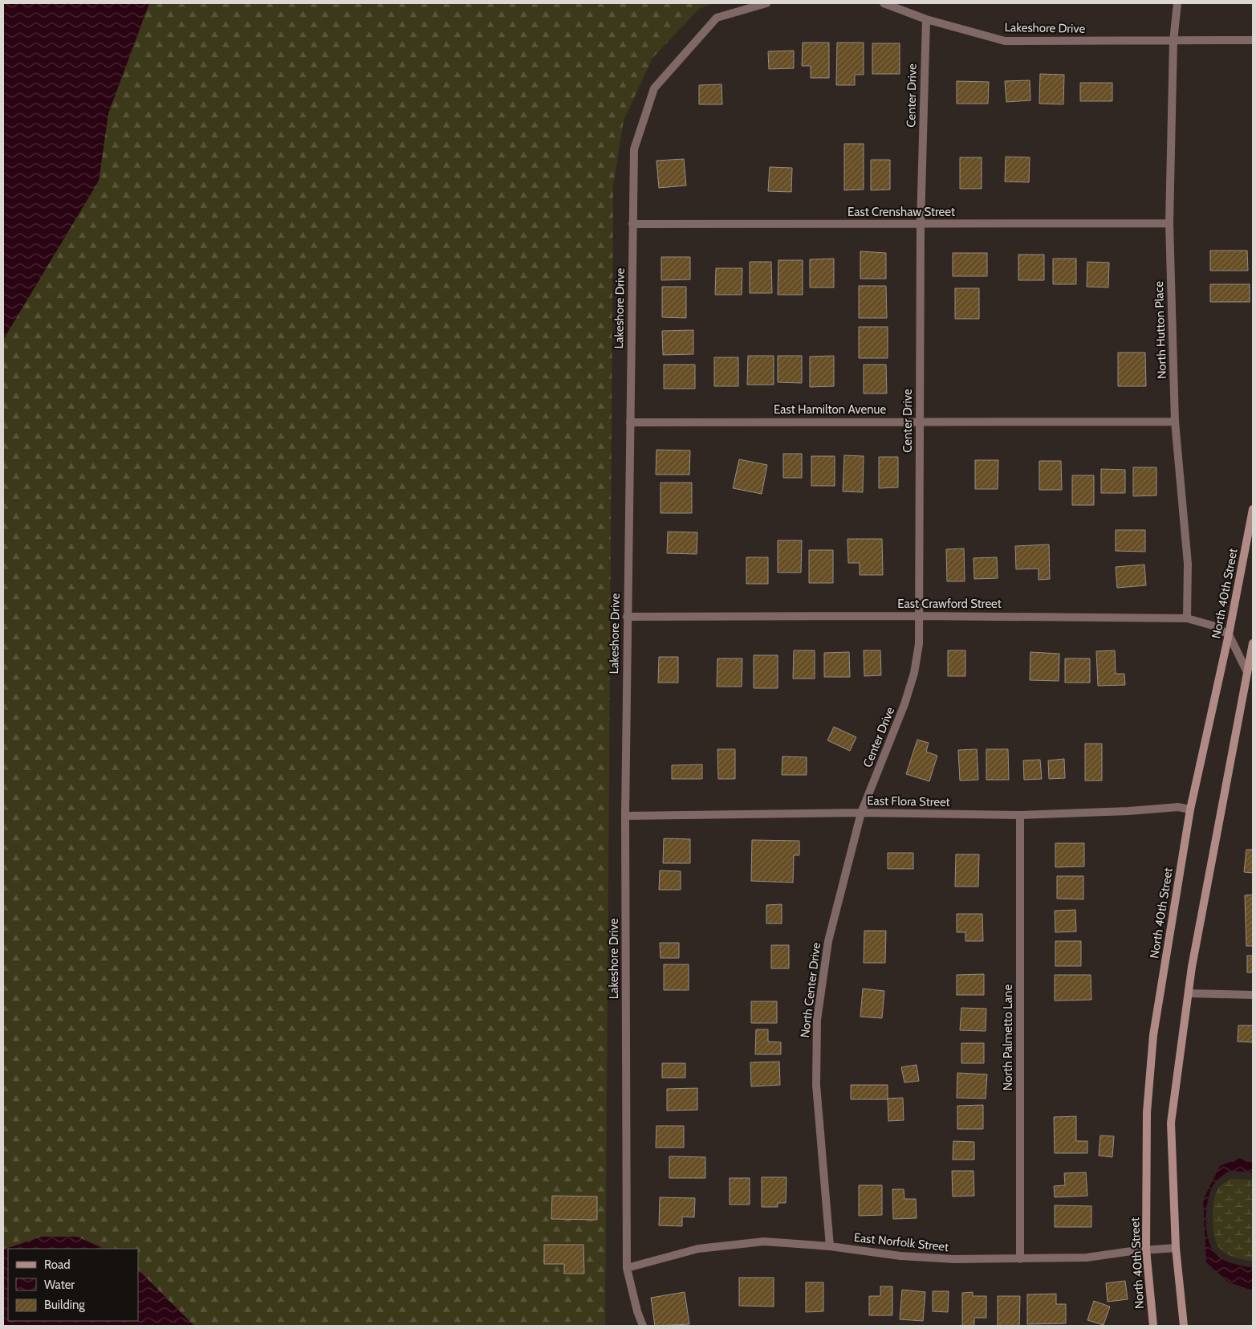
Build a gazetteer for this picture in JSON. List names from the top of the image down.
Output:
{
  "streets": {
    "main road": ["North 40th Street"],
    "street": [
      "Lakeshore Drive",
      "Center Drive",
      "East Crenshaw Street",
      "North Hutton Place",
      "East Hamilton Avenue",
      "East Crawford Street",
      "East Flora Street",
      "North Center Drive",
      "North Palmetto Lane",
      "East Norfolk Street"
    ]
  },
  "crossings": [
    ["Lakeshore Drive", "Center Drive"],
    ["Lakeshore Drive", "East Crenshaw Street"],
    ["Lakeshore Drive", "North Hutton Place"],
    ["Lakeshore Drive", "East Hamilton Avenue"],
    ["Lakeshore Drive", "East Crawford Street"],
    ["Lakeshore Drive", "East Flora Street"],
    ["Lakeshore Drive", "East Norfolk Street"],
    ["Center Drive", "East Crenshaw Street"],
    ["Center Drive", "East Hamilton Avenue"],
    ["Center Drive", "East Crawford Street"],
    ["Center Drive", "East Flora Street"],
    ["Center Drive", "North Center Drive"],
    ["East Crenshaw Street", "North Hutton Place"],
    ["North Hutton Place", "East Hamilton Avenue"],
    ["North Hutton Place", "East Crawford Street"],
    ["North 40th Street", "East Crawford Street"],
    ["North 40th Street", "East Flora Street"],
    ["North 40th Street", "East Norfolk Street"],
    ["East Flora Street", "North Center Drive"],
    ["East Flora Street", "North Palmetto Lane"],
    ["North Center Drive", "East Norfolk Street"],
    ["North Palmetto Lane", "East Norfolk Street"]
  ],
  "legend": ["Road", "Water", "Building"]
}
